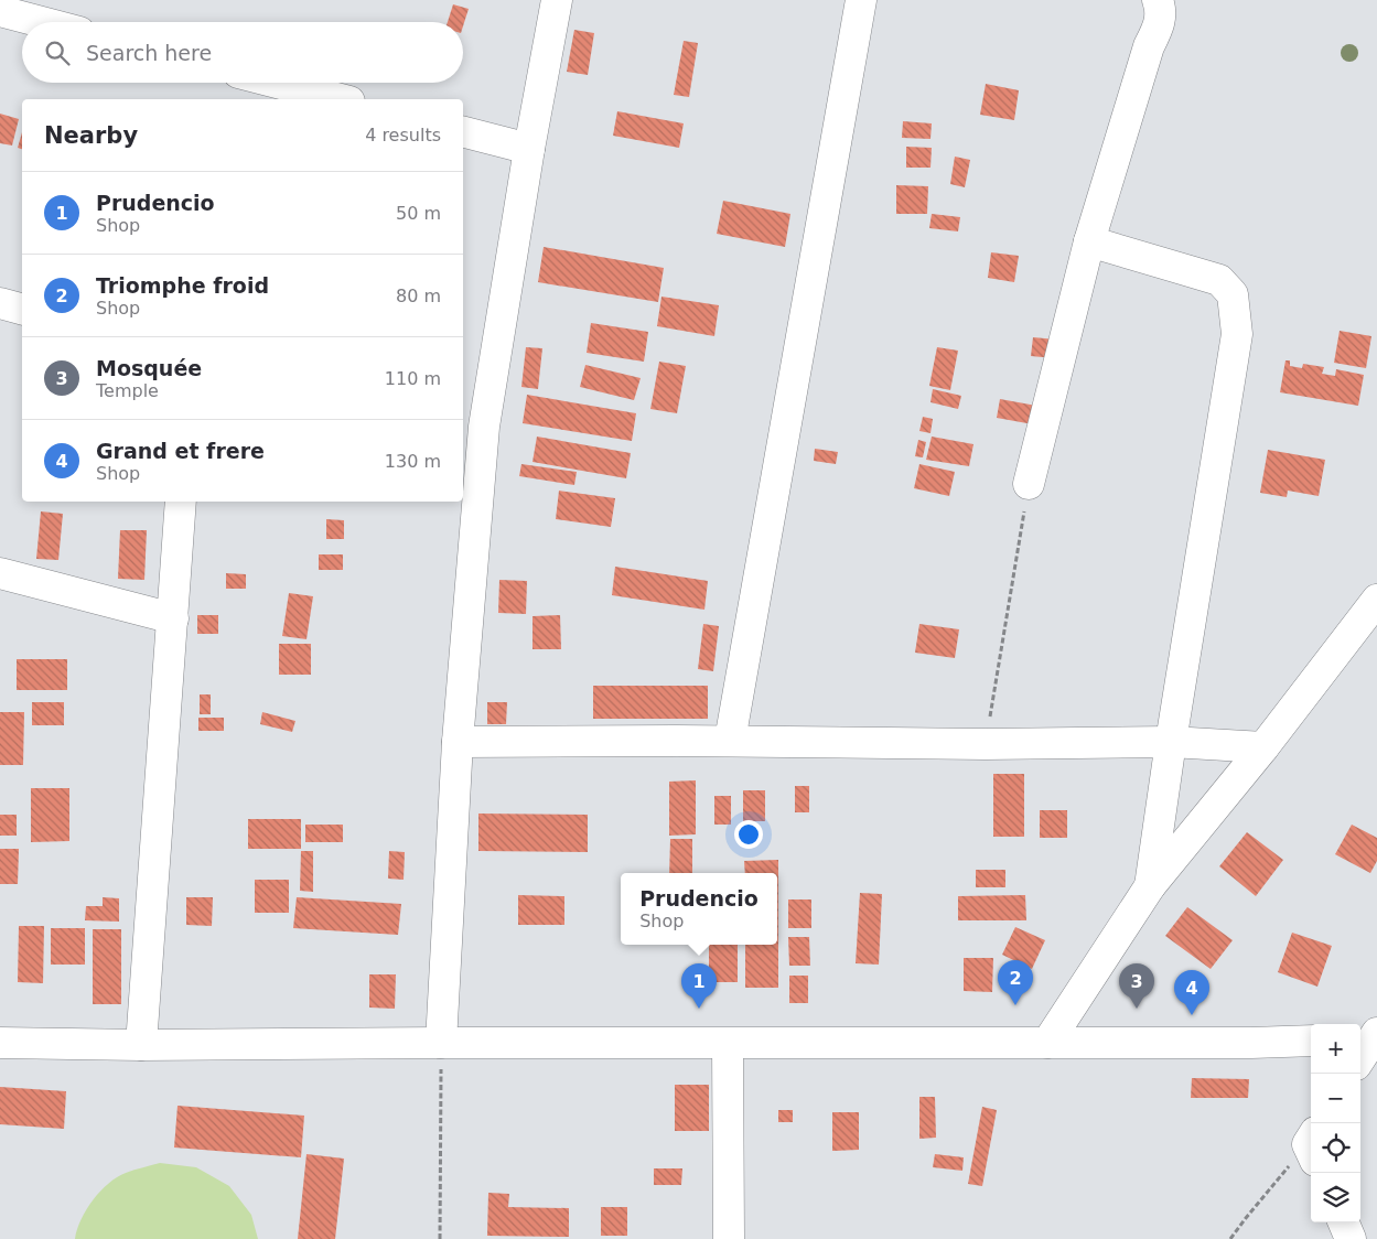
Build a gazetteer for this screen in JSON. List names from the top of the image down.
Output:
{
  "page": {
    "search": "Search here",
    "heading": ["Nearby", "4 results"],
    "list": [
      {
        "mark": "1",
        "name": "Prudencio",
        "note": "Shop",
        "value": "50 m"
      },
      {
        "mark": "2",
        "name": "Triomphe froid",
        "note": "Shop",
        "value": "80 m"
      },
      {
        "mark": "3",
        "name": "Mosquée",
        "note": "Temple",
        "value": "110 m"
      },
      {
        "mark": "4",
        "name": "Grand et frere",
        "note": "Shop",
        "value": "130 m"
      }
    ],
    "popup": ["Prudencio", "Shop"],
    "pins": [
      "2",
      "1",
      "3",
      "4"
    ],
    "map_buttons": ["+", "−"]
  }
}
